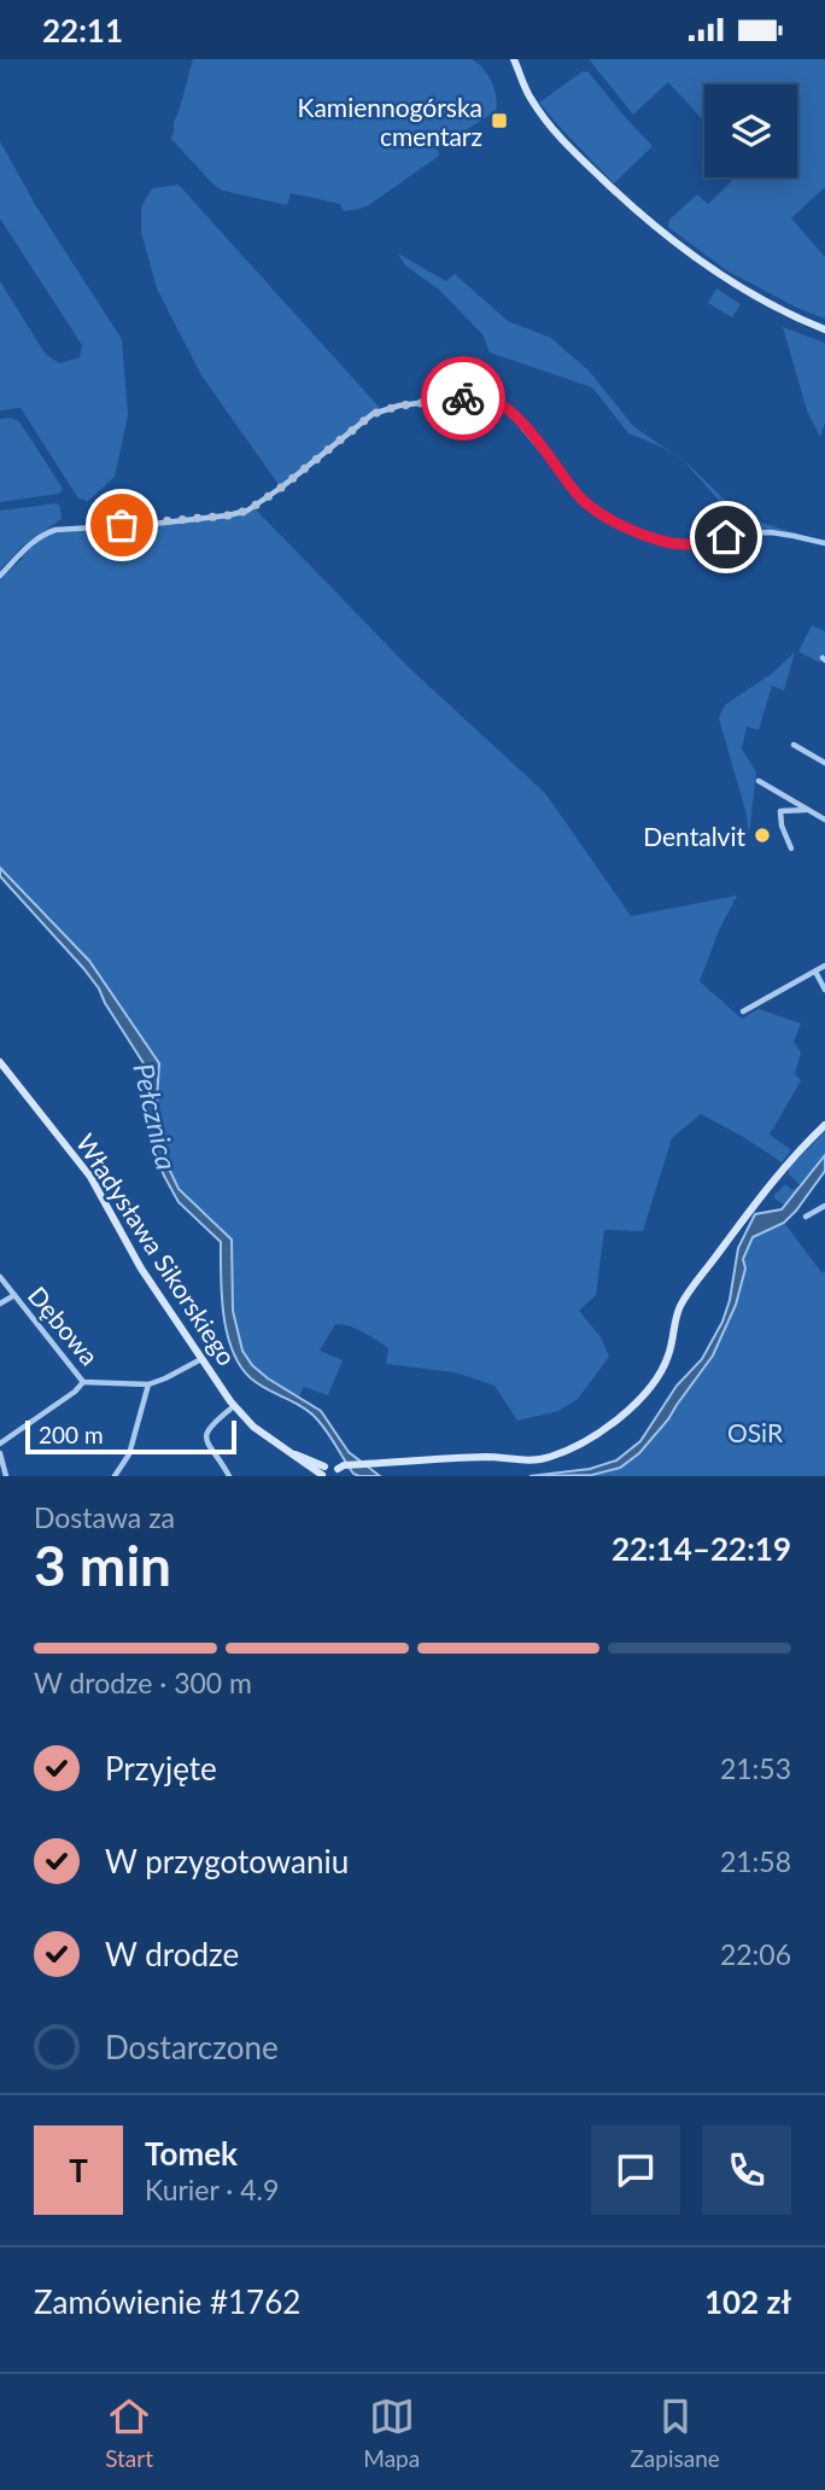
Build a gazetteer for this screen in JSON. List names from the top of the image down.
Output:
{
  "streets": {
    "street": ["Władysława Sikorskiego", "Dębowa"]
  },
  "crossings": [
    ["Władysława Sikorskiego", "Dębowa"]
  ],
  "water": ["Pełcznica"],
  "parks": ["OSiR"],
  "places": {
    "transit": ["Kamiennogórska cmentarz"],
    "other": ["Dentalvit"]
  },
  "scale_bar": "200 m",
  "page": {
    "status": "22:11",
    "scale": "200 m",
    "heading": ["3 min", "Dostawa za", "22:14–22:19"],
    "panel": [
      "Tomek",
      "Kurier · 4.9",
      "Zamówienie #1762",
      "102 zł"
    ],
    "bar": "W drodze · 300 m",
    "list": [
      ["Przyjęte", "21:53"],
      ["W przygotowaniu", "21:58"],
      ["W drodze", "22:06"],
      "Dostarczone"
    ],
    "round": "T",
    "tabs": ["Start", "Mapa", "Zapisane"]
  }
}
